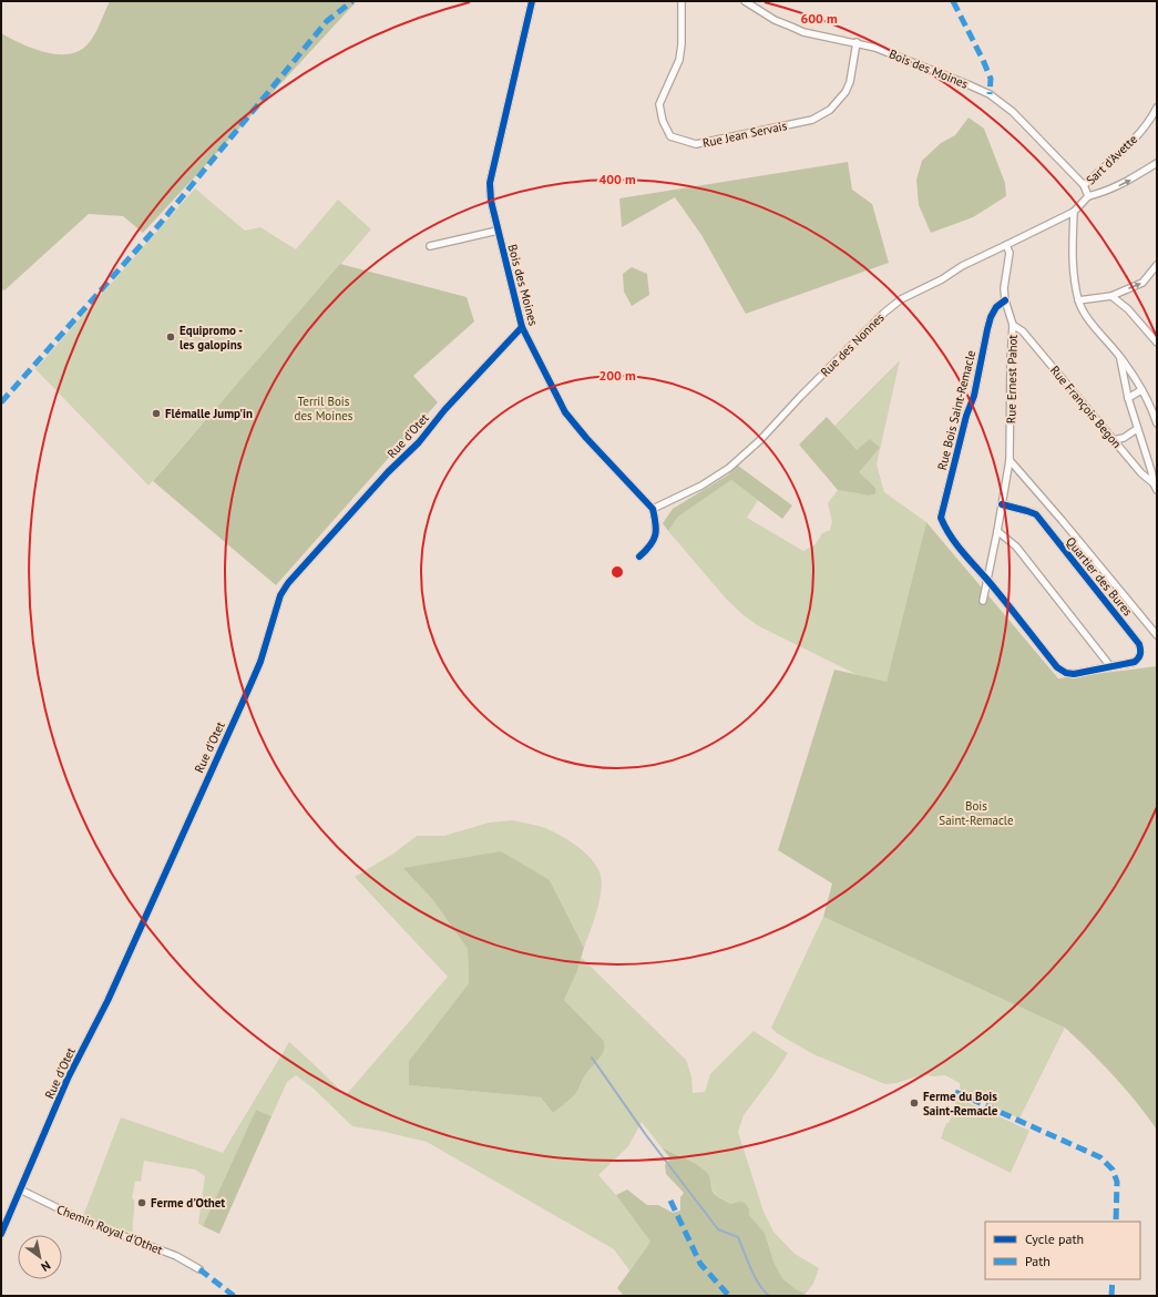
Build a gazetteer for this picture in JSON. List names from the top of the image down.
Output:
{
  "streets": {
    "street": [
      "Bois des Moines",
      "Rue Jean Servais",
      "Sart d'Avette",
      "Rue des Nonnes",
      "Rue Ernest Pahot",
      "Rue François Begon",
      "Rue Bois Saint-Remacle",
      "Rue d'Otet",
      "Quartier des Bures",
      "Chemin Royal d'Othet"
    ]
  },
  "crossings": [
    ["Bois des Moines", "Rue Jean Servais"],
    ["Bois des Moines", "Sart d'Avette"],
    ["Bois des Moines", "Rue des Nonnes"],
    ["Bois des Moines", "Rue d'Otet"],
    ["Sart d'Avette", "Rue des Nonnes"],
    ["Rue Ernest Pahot", "Rue François Begon"],
    ["Rue Ernest Pahot", "Rue Bois Saint-Remacle"],
    ["Rue Ernest Pahot", "Quartier des Bures"],
    ["Rue d'Otet", "Chemin Royal d'Othet"]
  ],
  "parks": ["Terril Bois des Moines", "Bois Saint-Remacle"],
  "places": [
    "Equipromo - les galopins",
    "Flémalle Jump'in",
    "Ferme du Bois Saint-Remacle",
    "Ferme d'Othet"
  ],
  "legend": ["Cycle path", "Path"],
  "north": "bottom right",
  "rings": ["600 m", "400 m", "200 m"]
}
